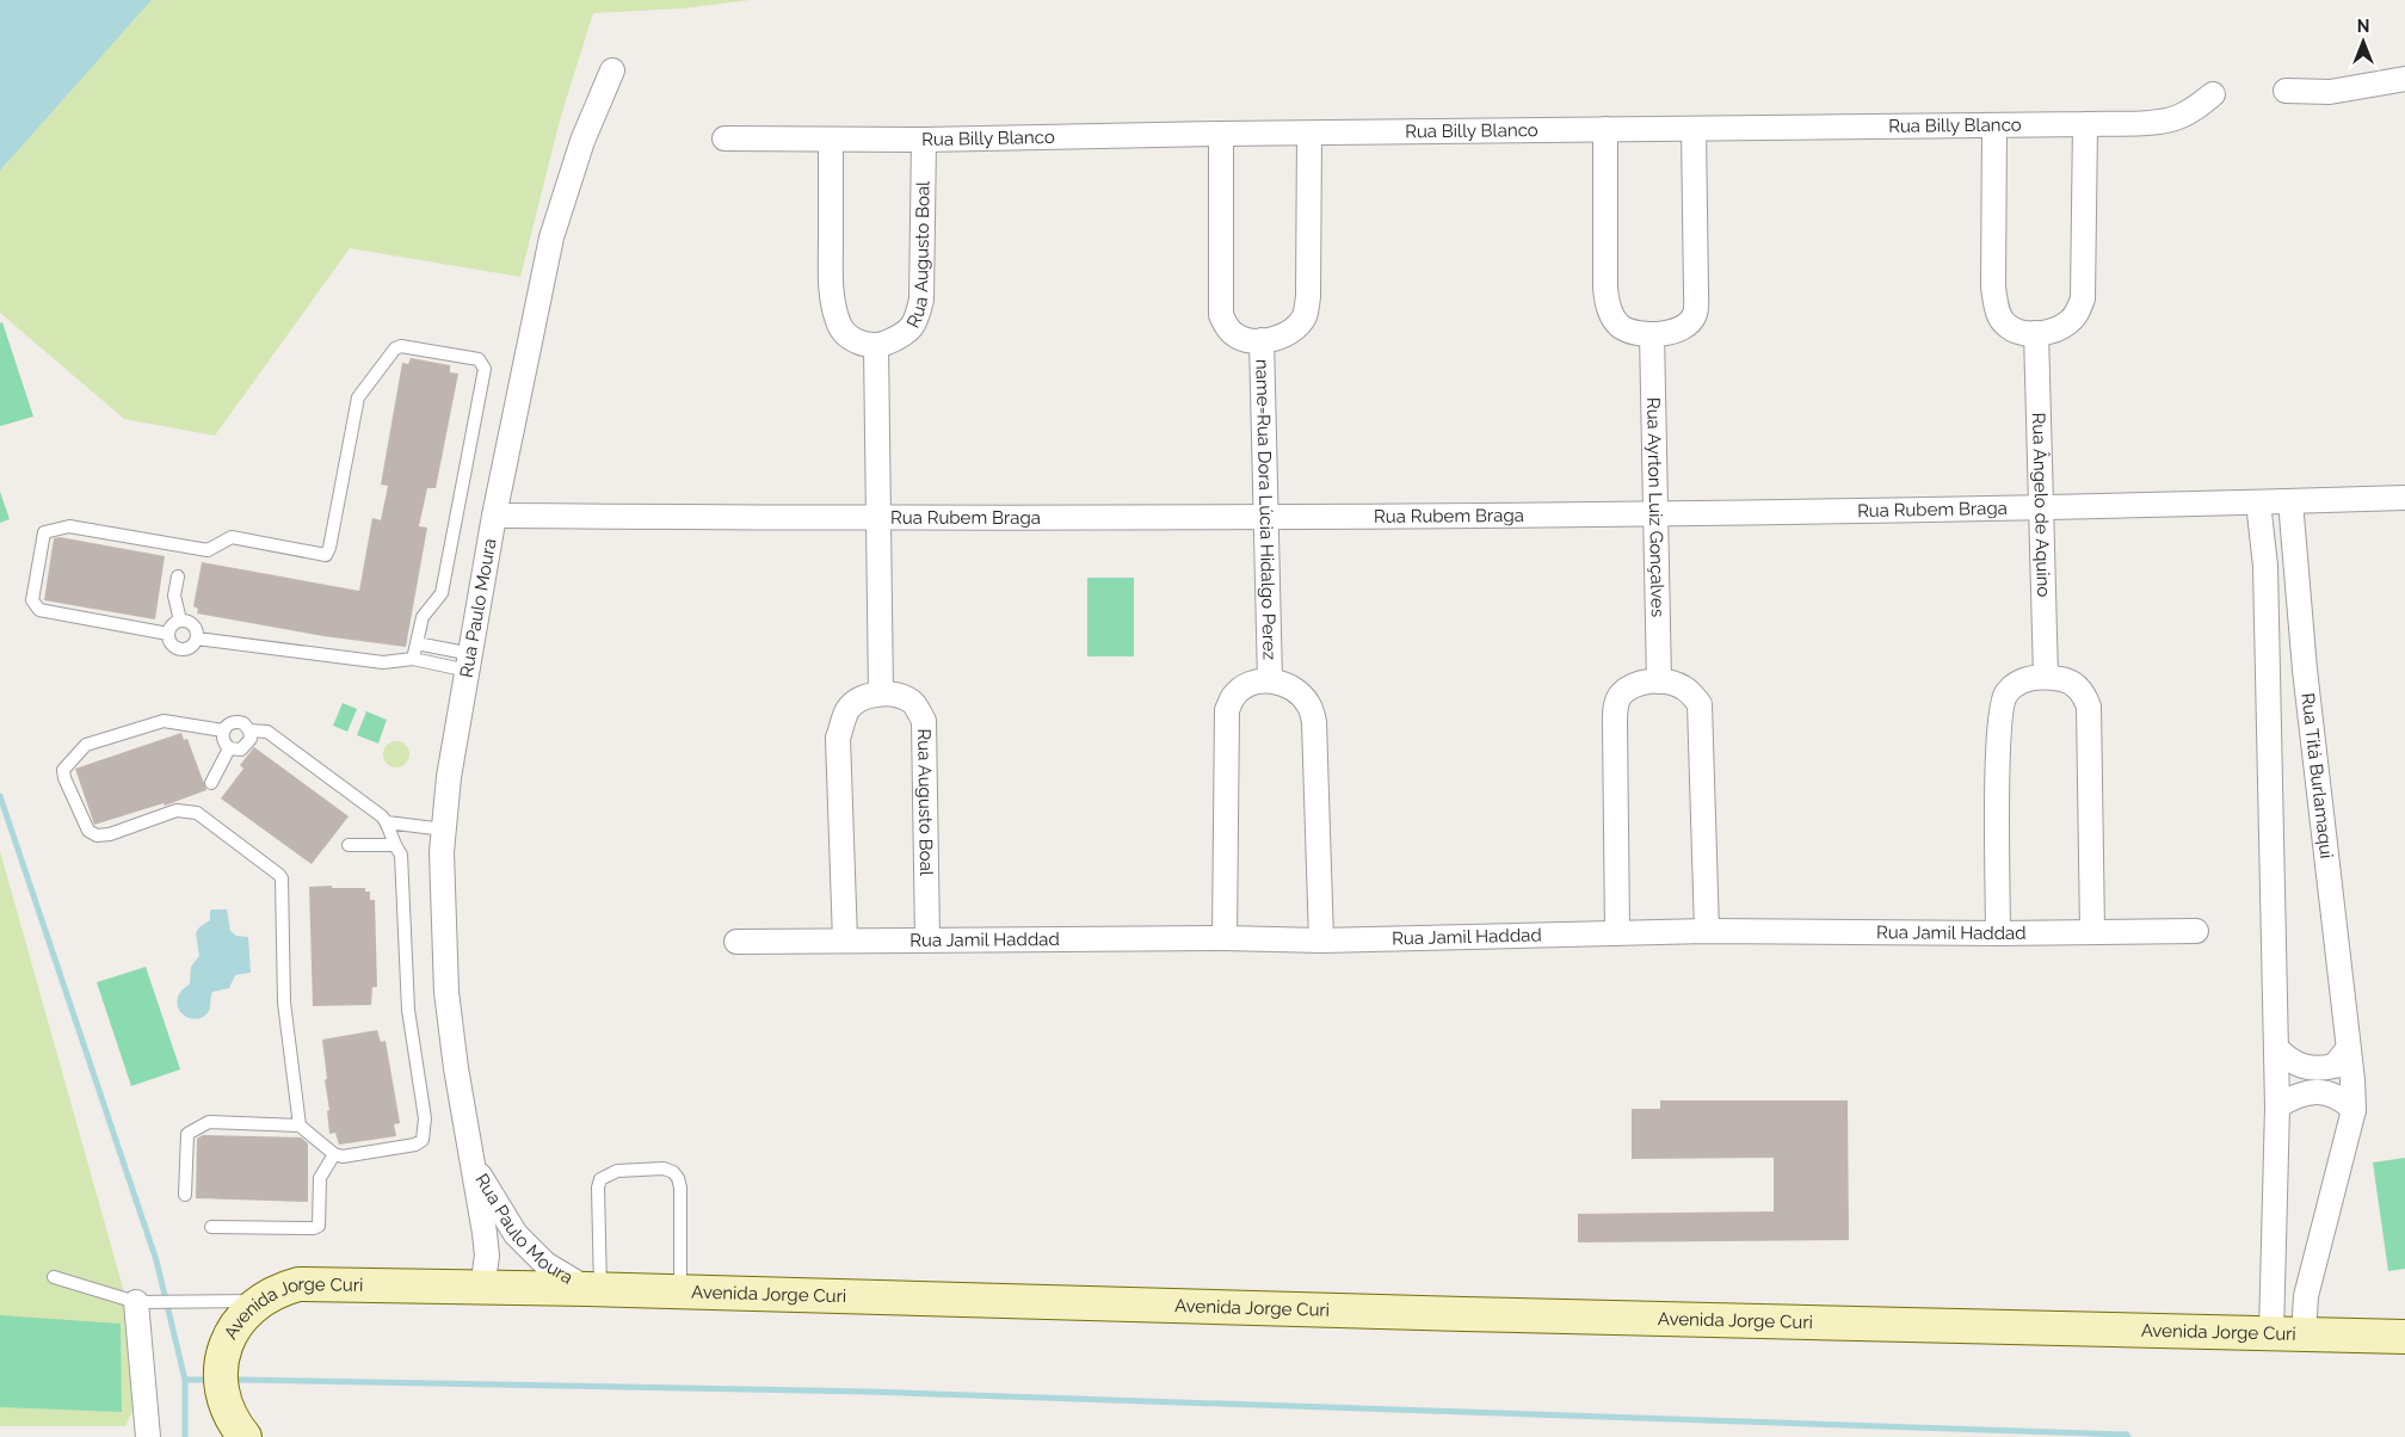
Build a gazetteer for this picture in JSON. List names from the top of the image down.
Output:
{
  "streets": {
    "street": [
      "Rua Billy Blanco",
      "Rua Augusto Boal",
      "Rua Ângelo de Aquino",
      "Rua Ayrton Luiz Gonçalves",
      "Rua Rubem Braga",
      "name=Rua Dora Lúcia Hidalgo Perez",
      "Rua Paulo Moura",
      "Rua Titá Burlamaqui",
      "Rua Jamil Haddad",
      "Avenida Jorge Curi"
    ]
  },
  "crossings": [
    ["Rua Billy Blanco", "Rua Augusto Boal"],
    ["Rua Billy Blanco", "name=Rua Dora Lúcia Hidalgo Perez"],
    ["Rua Augusto Boal", "Rua Jamil Haddad"],
    ["Rua Ângelo de Aquino", "Rua Rubem Braga"],
    ["Rua Ayrton Luiz Gonçalves", "Rua Rubem Braga"],
    ["Rua Rubem Braga", "name=Rua Dora Lúcia Hidalgo Perez"],
    ["Rua Rubem Braga", "Rua Paulo Moura"],
    ["Rua Rubem Braga", "Rua Titá Burlamaqui"],
    ["name=Rua Dora Lúcia Hidalgo Perez", "Rua Jamil Haddad"],
    ["Rua Paulo Moura", "Avenida Jorge Curi"]
  ],
  "north": "top"
}
